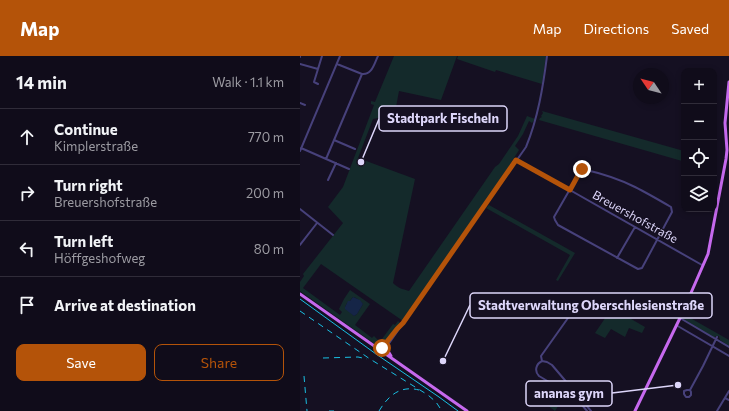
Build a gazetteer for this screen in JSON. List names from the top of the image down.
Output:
{
  "streets": {
    "street": ["Breuershofstraße"]
  },
  "places": ["Stadtpark Fischeln", "Stadtverwaltung Oberschlesienstraße", "ananas gym"],
  "north": "top left",
  "page": {
    "header": "Map",
    "nav": ["Map", "Directions", "Saved"],
    "heading": ["14 min", "Walk · 1.1 km"],
    "map_buttons": ["+", "−"],
    "list": [
      ["Continue", "Kimplerstraße", "770 m"],
      ["Turn right", "Breuershofstraße", "200 m"],
      ["Turn left", "Höffgeshofweg", "80 m"],
      "Arrive at destination"
    ],
    "buttons": ["Save", "Share"]
  }
}
